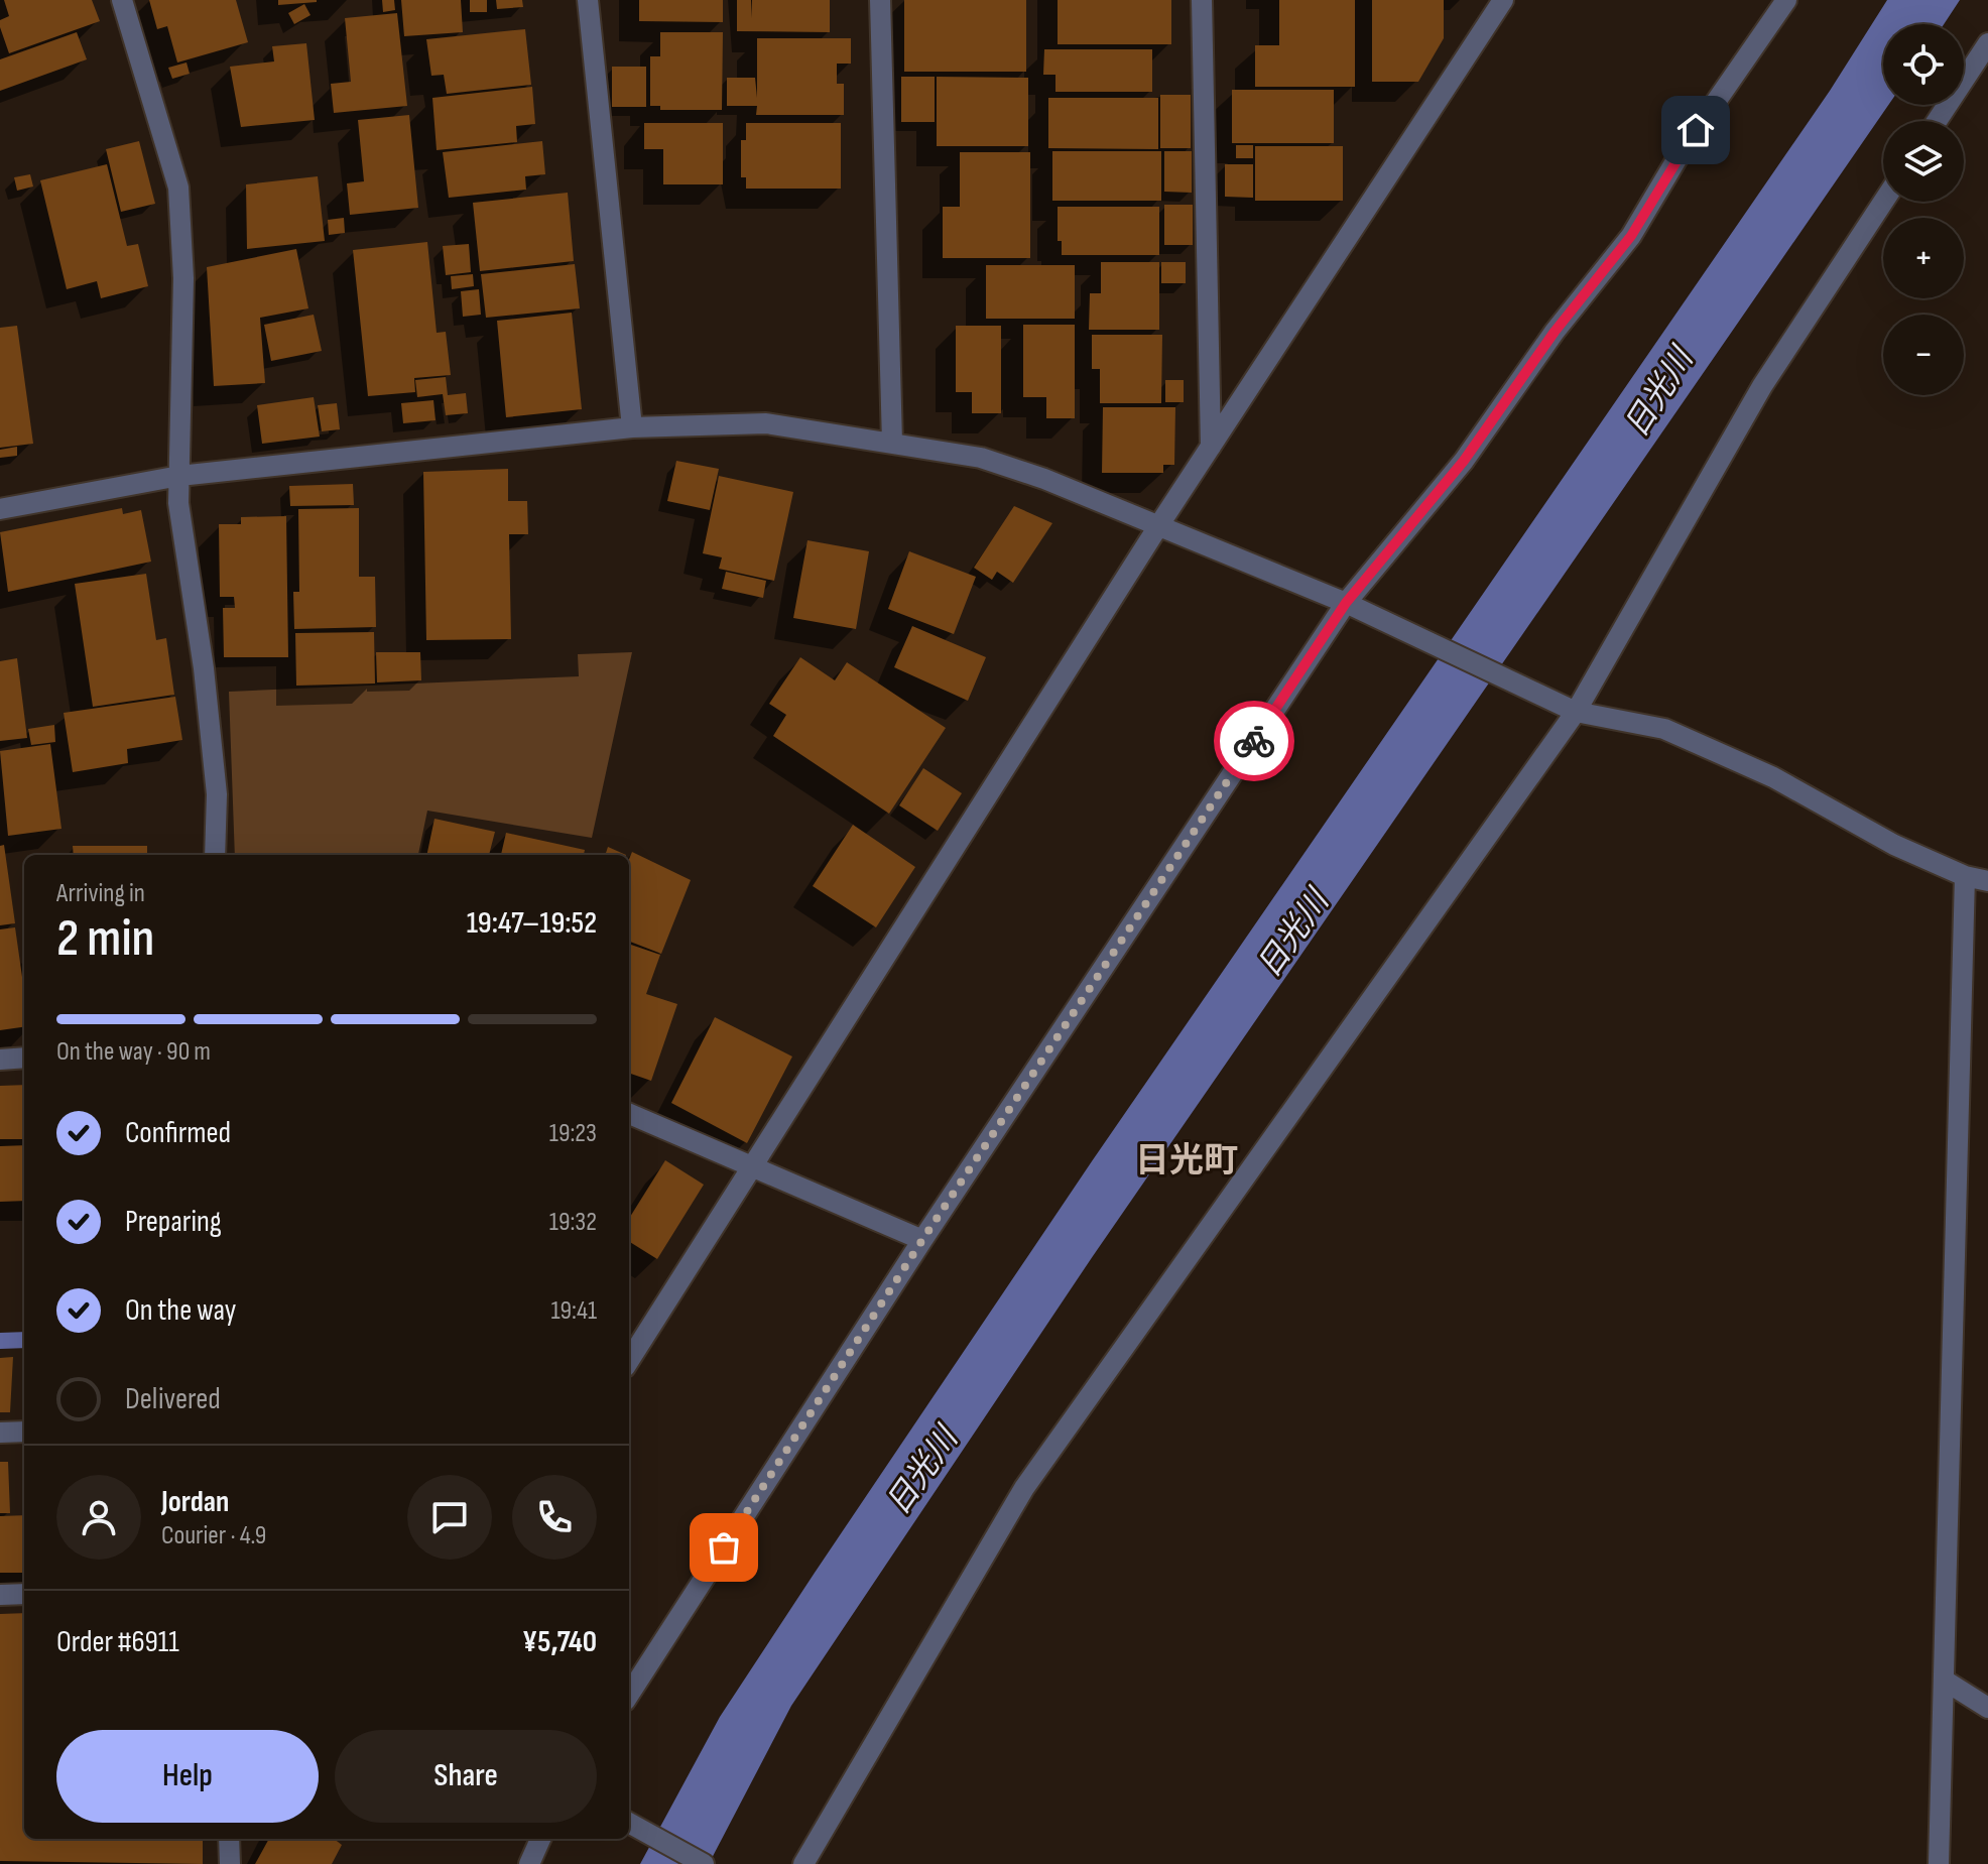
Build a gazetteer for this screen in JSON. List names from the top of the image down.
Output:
{
  "districts": ["日光町"],
  "water": ["日光川"],
  "page": {
    "map_buttons": ["+", "−"],
    "heading": ["2 min", "Arriving in", "19:47–19:52"],
    "panel": [
      "Jordan",
      "Courier · 4.9",
      "Order #6911",
      "¥5,740"
    ],
    "bar": "On the way · 90 m",
    "list": [
      ["Confirmed", "19:23"],
      ["Preparing", "19:32"],
      ["On the way", "19:41"],
      "Delivered"
    ],
    "buttons": ["Help", "Share"]
  }
}
